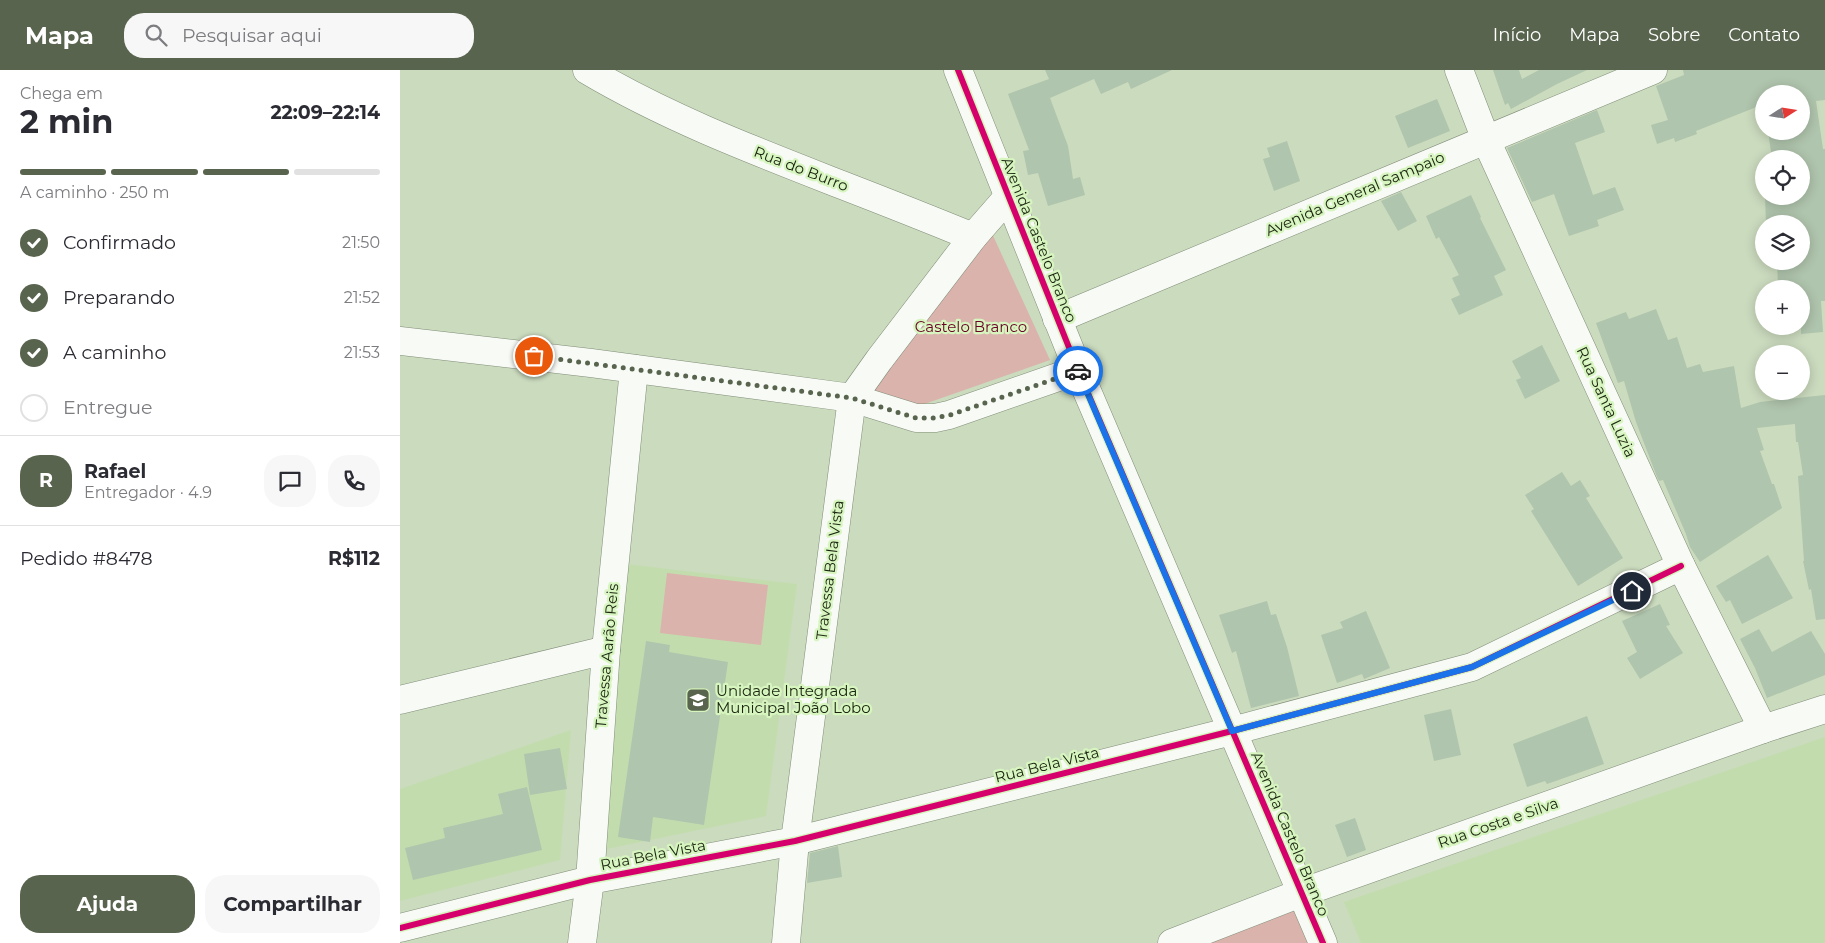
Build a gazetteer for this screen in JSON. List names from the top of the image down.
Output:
{
  "streets": {
    "street": [
      "Rua do Burro",
      "Avenida General Sampaio",
      "Avenida Castelo Branco",
      "Rua Santa Luzia",
      "Travessa Bela Vista",
      "Travessa Aarão Reis",
      "Rua Bela Vista",
      "Rua Costa e Silva"
    ]
  },
  "crossings": [
    ["Rua do Burro", "Travessa Bela Vista"],
    ["Avenida General Sampaio", "Avenida Castelo Branco"],
    ["Avenida General Sampaio", "Rua Santa Luzia"],
    ["Avenida Castelo Branco", "Rua Bela Vista"],
    ["Avenida Castelo Branco", "Rua Costa e Silva"],
    ["Rua Santa Luzia", "Rua Bela Vista"],
    ["Rua Santa Luzia", "Rua Costa e Silva"],
    ["Travessa Bela Vista", "Rua Bela Vista"],
    ["Travessa Aarão Reis", "Rua Bela Vista"]
  ],
  "parks": ["Castelo Branco"],
  "places": {
    "school or university": ["Unidade Integrada Municipal João Lobo"]
  },
  "north": "right",
  "page": {
    "header": "Mapa",
    "search": "Pesquisar aqui",
    "nav": [
      "Início",
      "Mapa",
      "Sobre",
      "Contato"
    ],
    "heading": ["2 min", "Chega em", "22:09–22:14"],
    "panel": [
      "Rafael",
      "Entregador · 4.9",
      "Pedido #8478",
      "R$112"
    ],
    "map_buttons": ["+", "−"],
    "bar": "A caminho · 250 m",
    "list": [
      ["Confirmado", "21:50"],
      ["Preparando", "21:52"],
      ["A caminho", "21:53"],
      "Entregue"
    ],
    "round": "R",
    "buttons": ["Ajuda", "Compartilhar"]
  }
}
